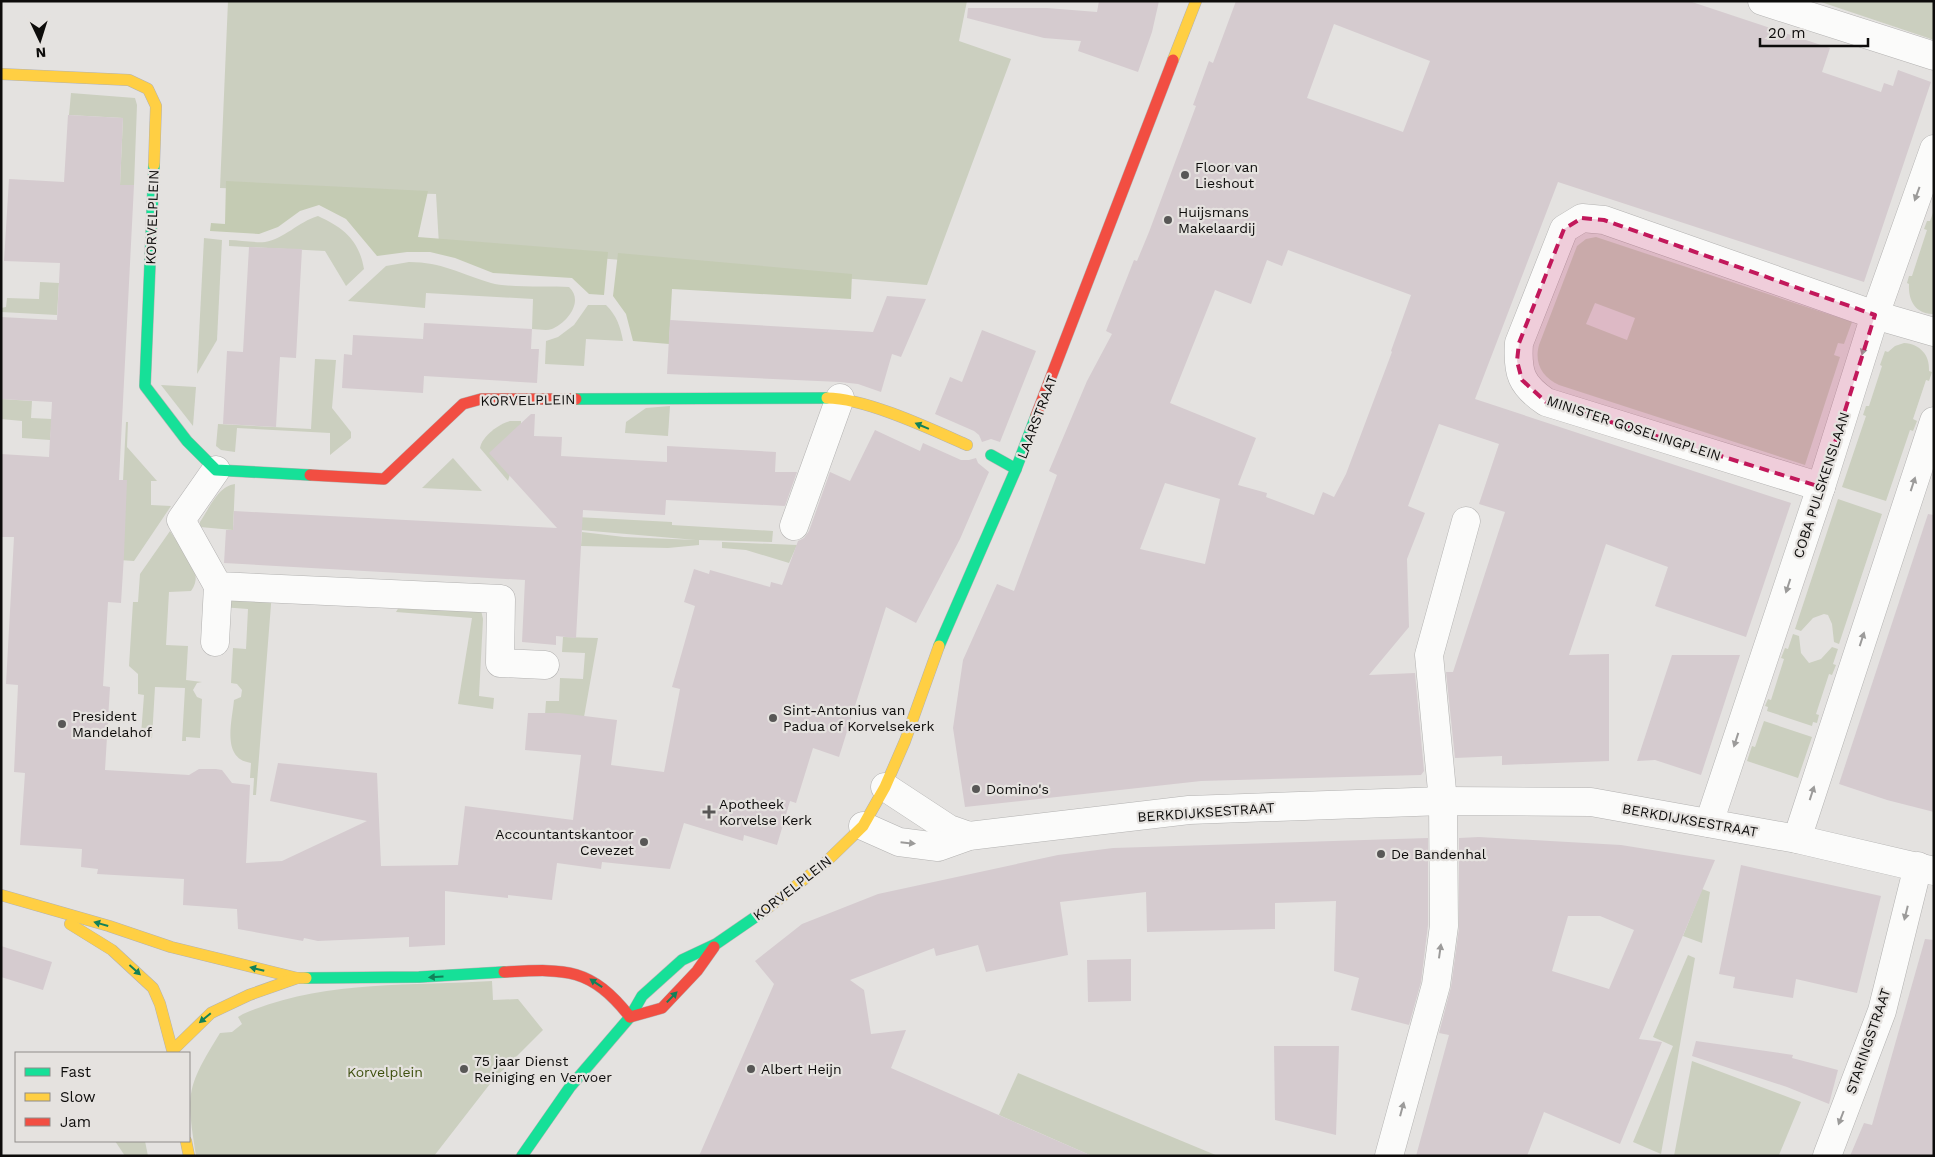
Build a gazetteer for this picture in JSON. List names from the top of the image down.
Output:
{
  "streets": {
    "street": [
      "KORVELPLEIN",
      "LAARSTRAAT",
      "MINISTER GOSELINGPLEIN",
      "COBA PULSKENSLAAN",
      "BERKDIJKSESTRAAT",
      "STARINGSTRAAT"
    ]
  },
  "crossings": [
    ["KORVELPLEIN", "LAARSTRAAT"],
    ["KORVELPLEIN", "BERKDIJKSESTRAAT"],
    ["LAARSTRAAT", "BERKDIJKSESTRAAT"],
    ["MINISTER GOSELINGPLEIN", "COBA PULSKENSLAAN"],
    ["COBA PULSKENSLAAN", "BERKDIJKSESTRAAT"],
    ["BERKDIJKSESTRAAT", "STARINGSTRAAT"]
  ],
  "one_way": ["STARINGSTRAAT"],
  "parks": ["Korvelplein"],
  "places": {
    "other": [
      "Floor van Lieshout",
      "Huijsmans Makelaardij",
      "Sint-Antonius van Padua of Korvelsekerk",
      "President Mandelahof",
      "Domino's",
      "Accountantskantoor Cevezet",
      "De Bandenhal",
      "75 jaar Dienst Reiniging en Vervoer",
      "Albert Heijn"
    ],
    "health": ["Apotheek Korvelse Kerk"]
  },
  "legend": ["Fast", "Slow", "Jam"],
  "scale_bar": "20 m",
  "north": "bottom"
}
